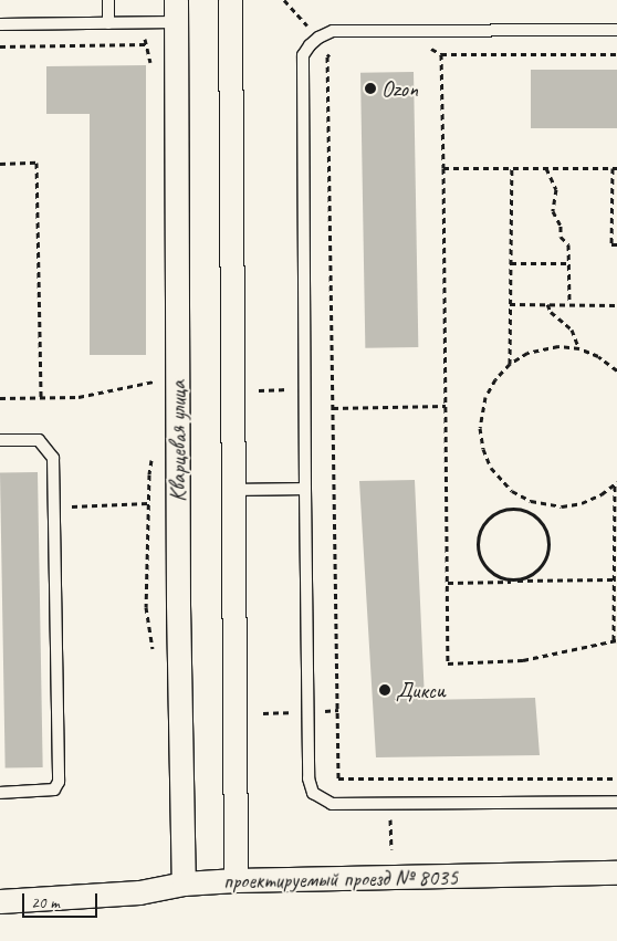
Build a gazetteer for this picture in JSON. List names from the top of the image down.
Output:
{
  "streets": {
    "street": ["Кварцевая улица", "проектируемый проезд № 8035"]
  },
  "crossings": [
    ["Кварцевая улица", "проектируемый проезд № 8035"]
  ],
  "places": ["Ozon", "Дикси"],
  "scale_bar": "20 m"
}
